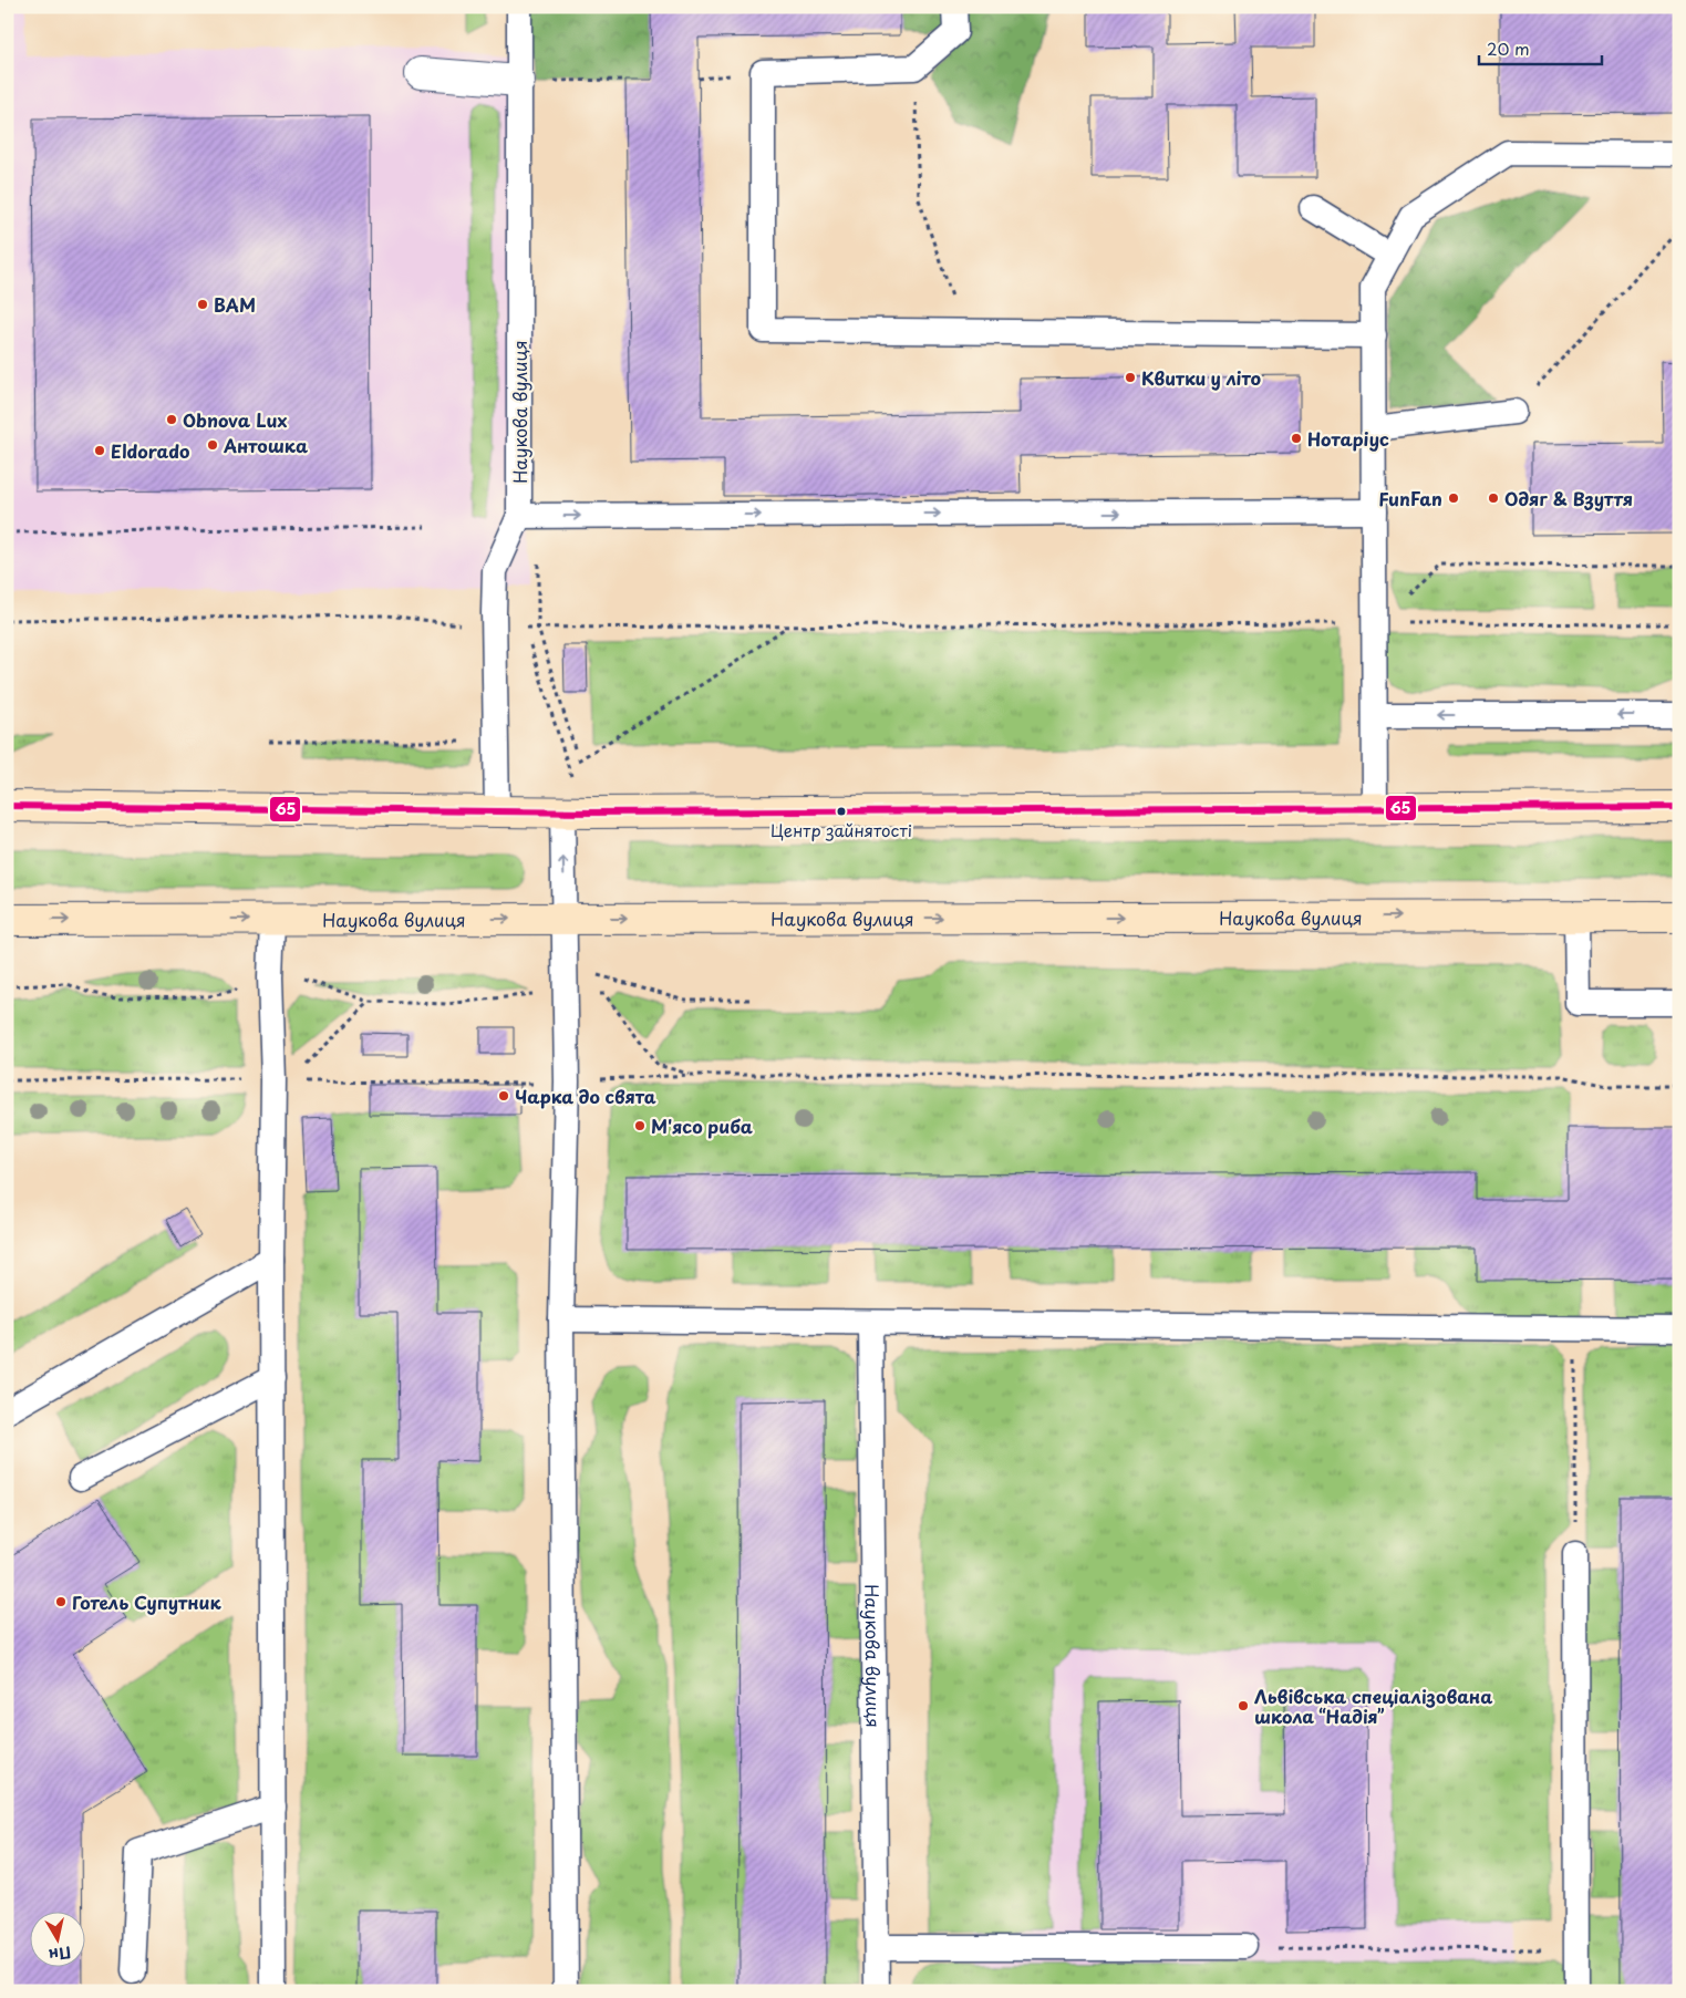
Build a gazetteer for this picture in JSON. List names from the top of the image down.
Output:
{
  "streets": {
    "main road": ["Наукова вулиця"]
  },
  "one_way": ["Наукова вулиця"],
  "places": [
    "ВАМ",
    "Квитки у літо",
    "Obnova Lux",
    "Нотаріус",
    "Антошка",
    "Eldorado",
    "FunFan",
    "Одяг & Взуття",
    "Центр зайнятості",
    "Чарка до свята",
    "М'ясо риба",
    "Готель Супутник",
    "Львівська спеціалізована школа “Надія”"
  ],
  "lines": ["transit line 65"],
  "scale_bar": "20 m",
  "north": "bottom"
}
